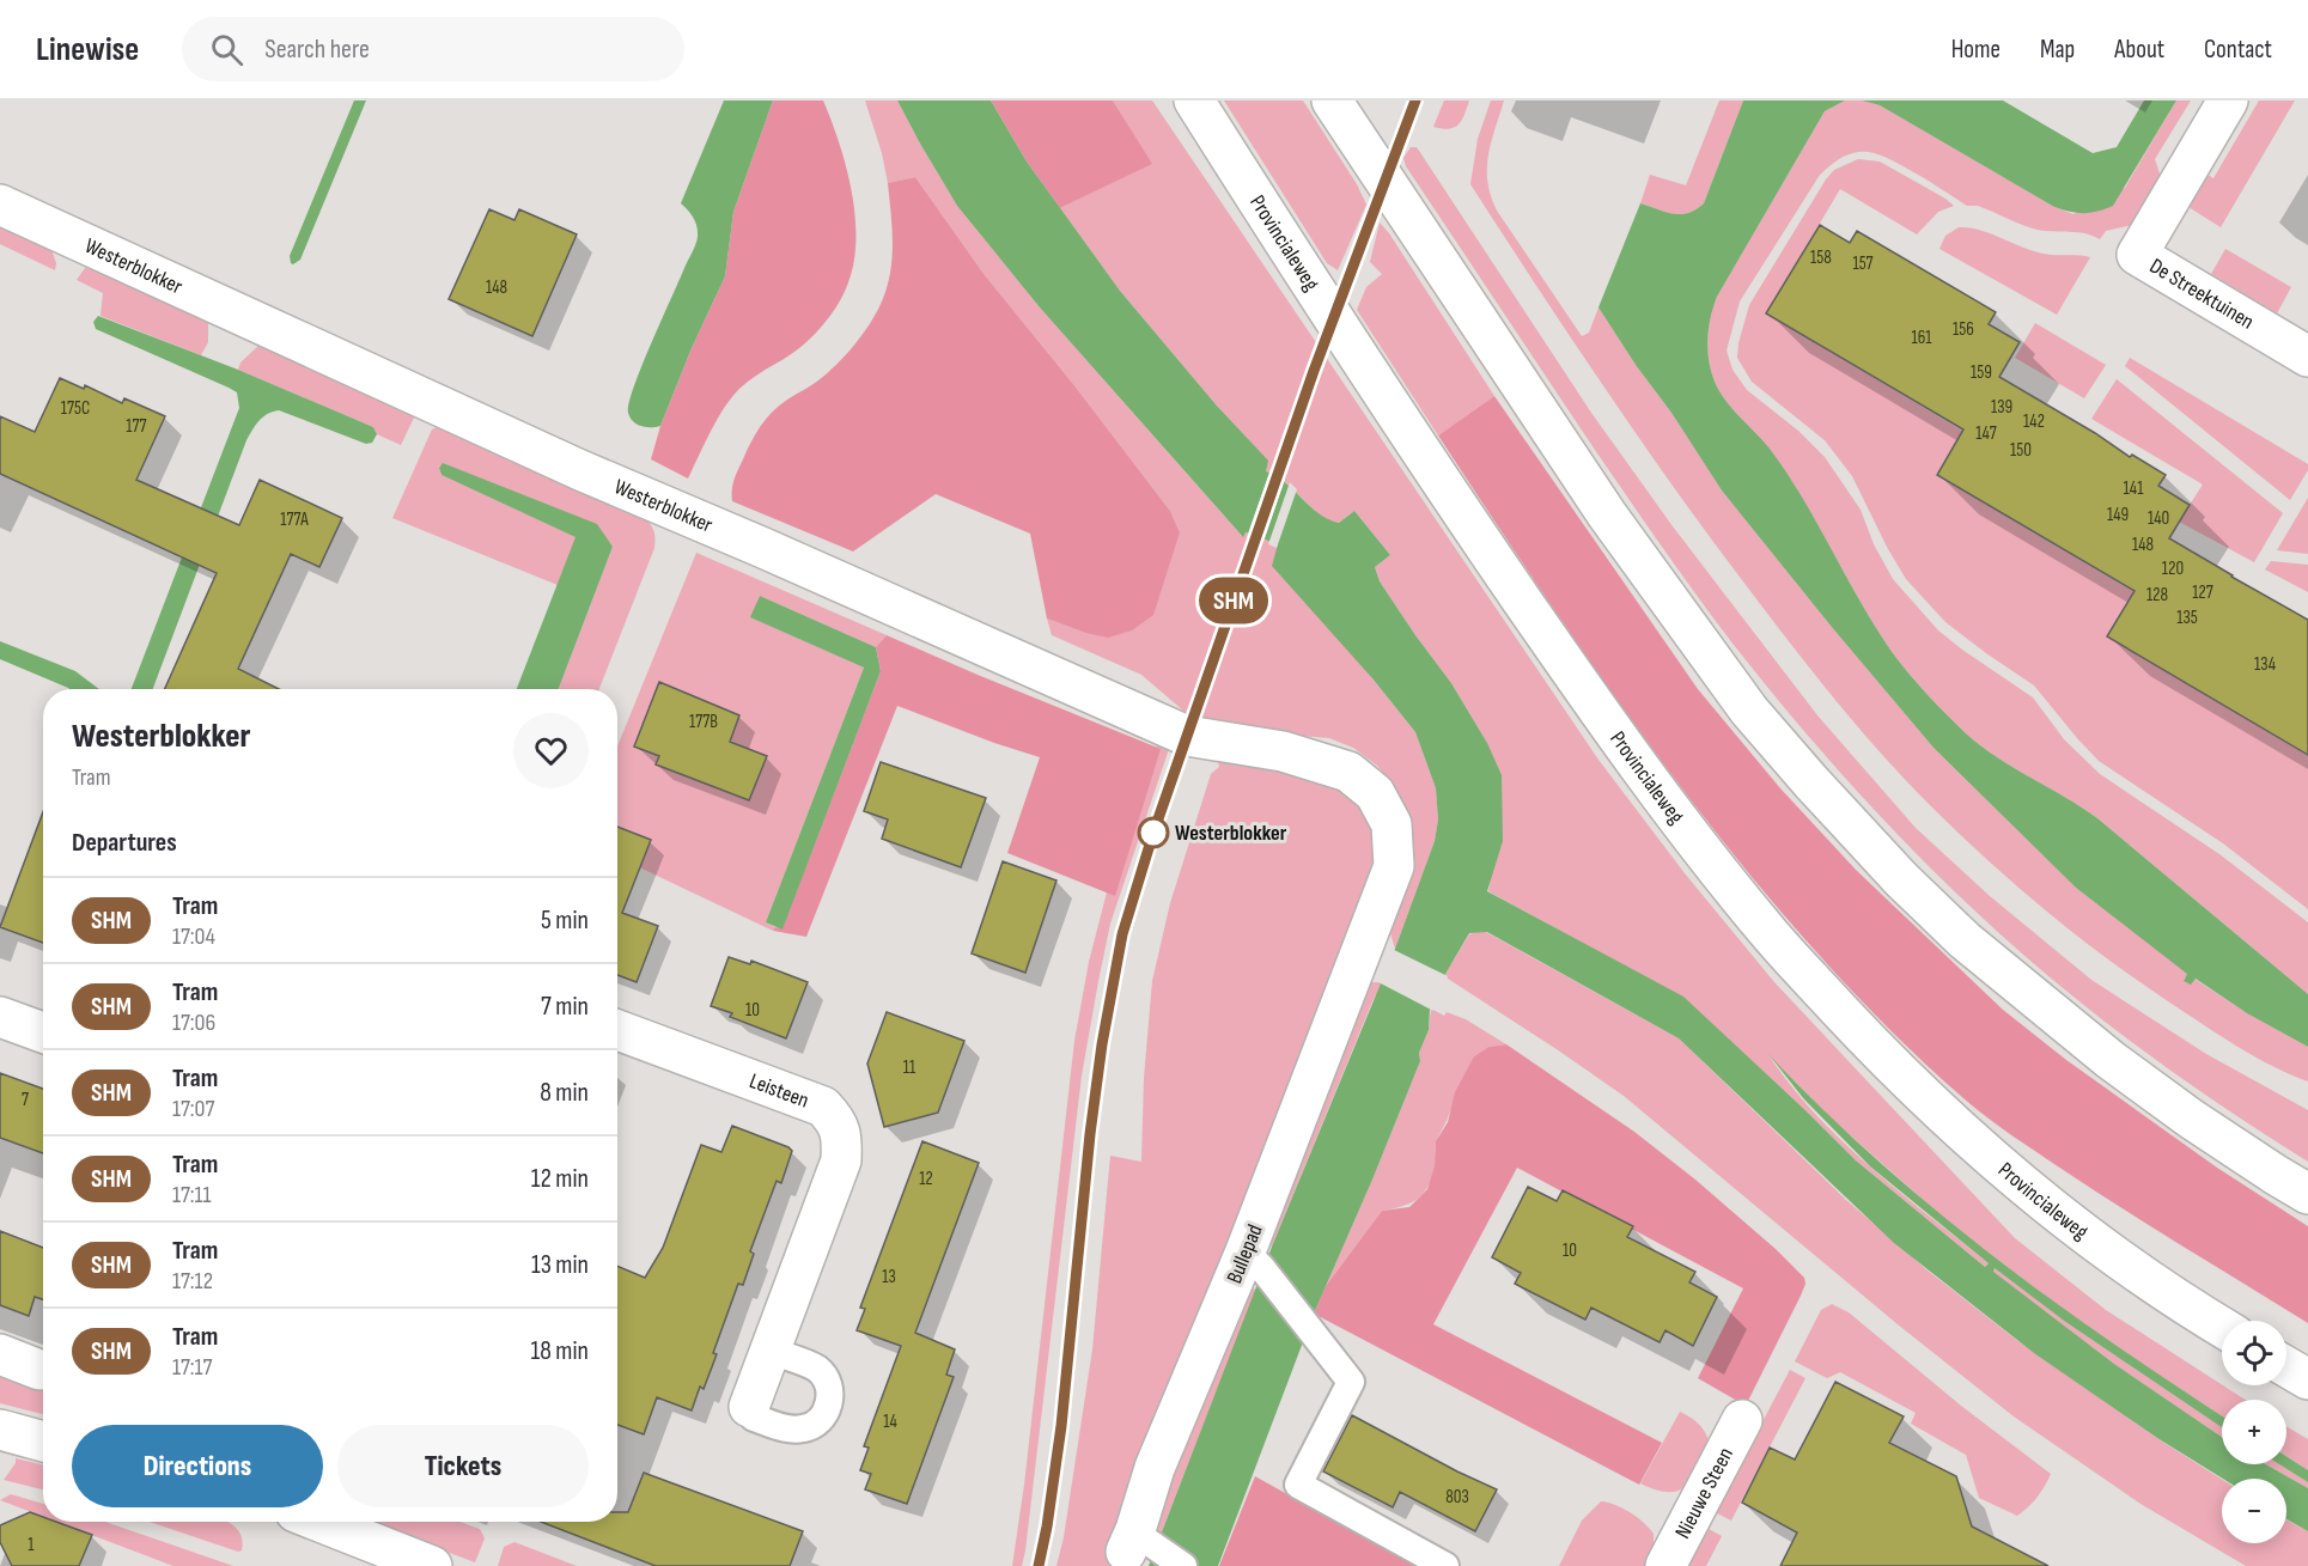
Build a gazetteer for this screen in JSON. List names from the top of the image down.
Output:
{
  "streets": {
    "street": [
      "Provincialeweg",
      "Westerblokker",
      "De Streektuinen",
      "Leisteen",
      "Bullepad",
      "Nieuwe Steen"
    ]
  },
  "crossings": [
    ["Westerblokker", "Bullepad"]
  ],
  "places": ["Westerblokker"],
  "lines": ["tram line SHM"],
  "house_numbers": [
    "158",
    "157",
    "148",
    "156",
    "161",
    "159",
    "139",
    "175C",
    "142",
    "177",
    "147",
    "150",
    "141",
    "149",
    "140",
    "177A",
    "148",
    "120",
    "127",
    "128",
    "135",
    "134",
    "177B",
    "10",
    "11",
    "7",
    "12",
    "10",
    "13",
    "14",
    "803",
    "1"
  ],
  "page": {
    "header": "Linewise",
    "search": "Search here",
    "nav": [
      "Home",
      "Map",
      "About",
      "Contact"
    ],
    "on_map": "SHM",
    "heading": [
      ["Westerblokker", "Tram"],
      "Departures"
    ],
    "list": [
      {
        "mark": "SHM",
        "name": "Tram",
        "note": "17:04",
        "value": "5 min"
      },
      {
        "mark": "SHM",
        "name": "Tram",
        "note": "17:06",
        "value": "7 min"
      },
      {
        "mark": "SHM",
        "name": "Tram",
        "note": "17:07",
        "value": "8 min"
      },
      {
        "mark": "SHM",
        "name": "Tram",
        "note": "17:11",
        "value": "12 min"
      },
      {
        "mark": "SHM",
        "name": "Tram",
        "note": "17:12",
        "value": "13 min"
      },
      {
        "mark": "SHM",
        "name": "Tram",
        "note": "17:17",
        "value": "18 min"
      }
    ],
    "map_buttons": ["+", "−"],
    "buttons": ["Directions", "Tickets"]
  }
}
